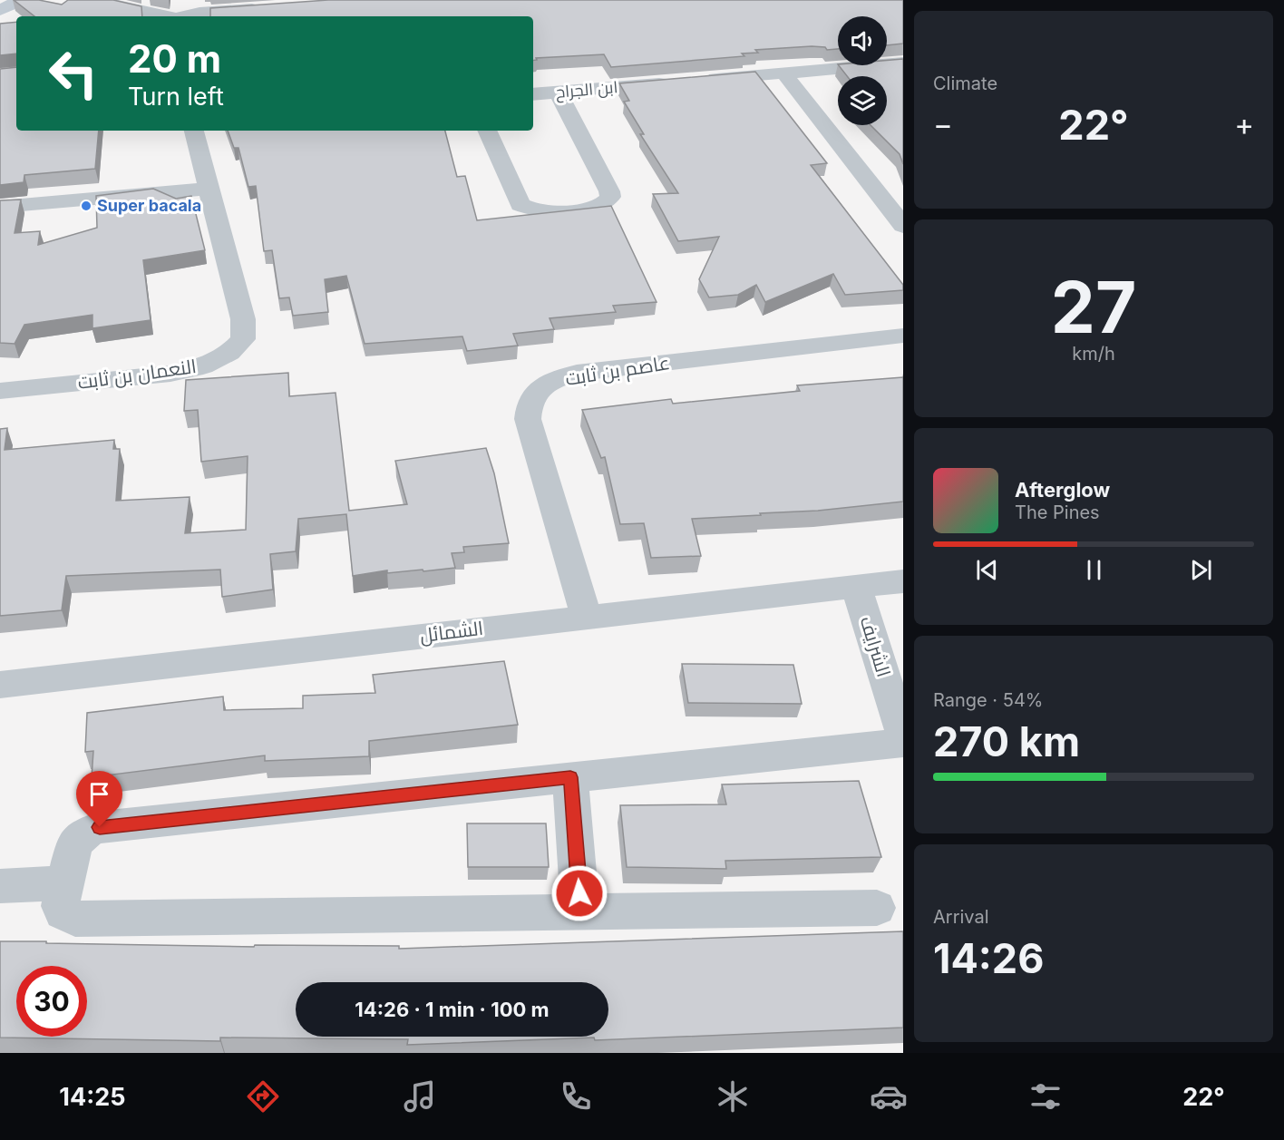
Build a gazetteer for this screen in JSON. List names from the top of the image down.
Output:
{
  "streets": {
    "street": [
      "ابن الجراح",
      "عاصم بن ثابت",
      "النعمان بن ثابت",
      "الشمائل",
      "الشرايف"
    ]
  },
  "crossings": [
    ["عاصم بن ثابت", "الشمائل"],
    ["الشمائل", "الشرايف"]
  ],
  "places": ["Super bacala"],
  "page": {
    "tile": [
      "Climate",
      ["27", "km/h"],
      ["Range · 54%", "270 km"],
      ["Arrival", "14:26"]
    ],
    "turn": ["20 m", "Turn left"],
    "heat": ["−", "22°", "+"],
    "song": ["Afterglow", "The Pines"],
    "limit": "30",
    "trip": "14:26 · 1 min · 100 m",
    "tabs": ["14:25", "22°"]
  }
}
